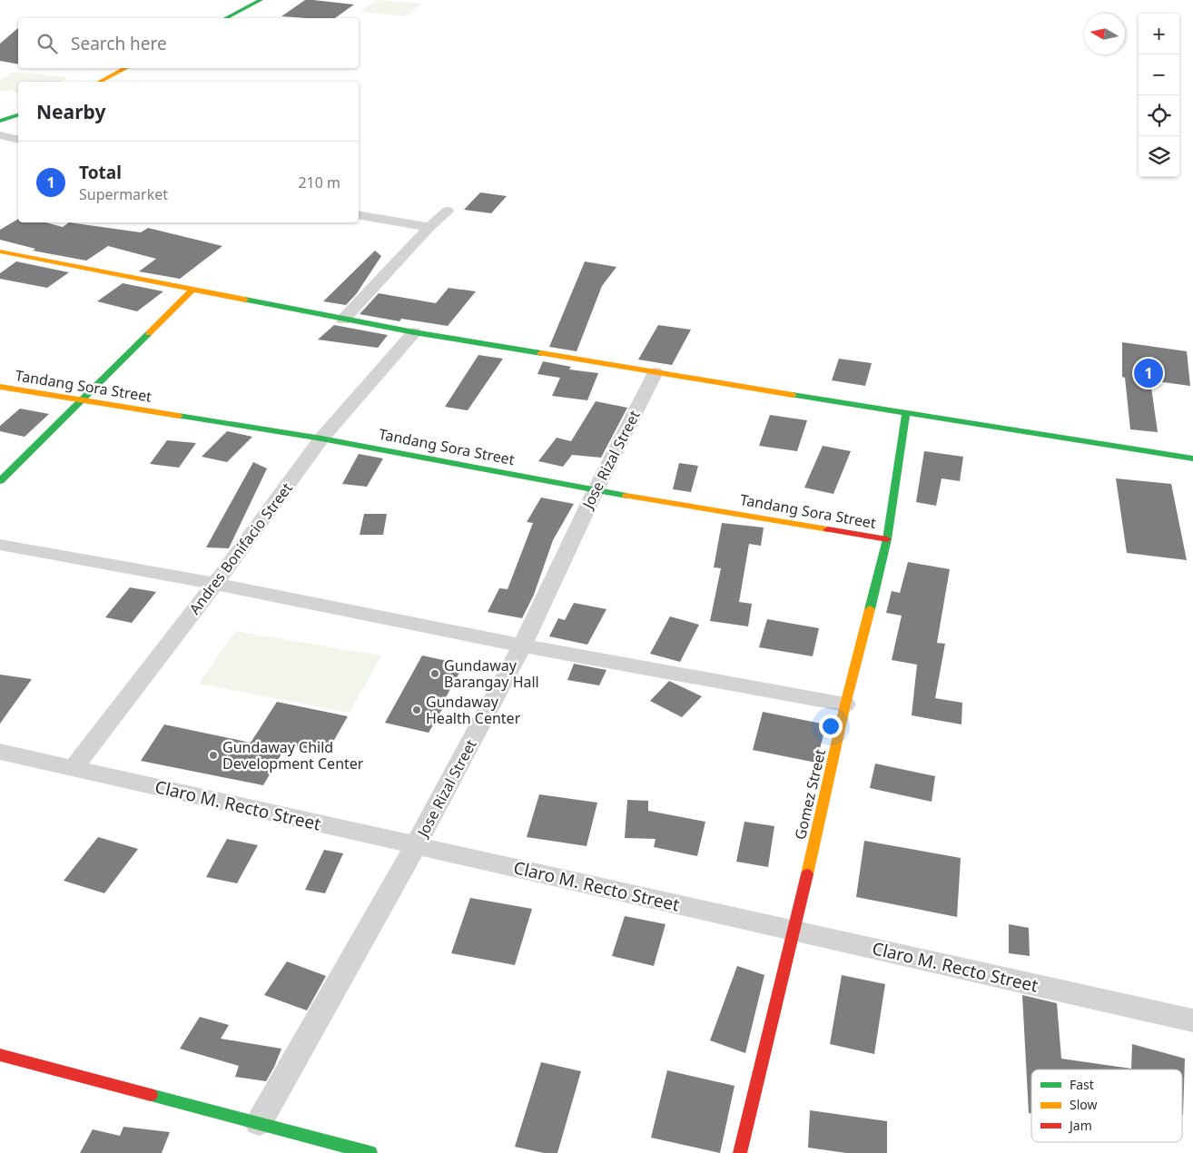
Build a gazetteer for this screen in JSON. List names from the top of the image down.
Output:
{
  "streets": {
    "street": [
      "Tandang Sora Street",
      "Jose Rizal Street",
      "Andres Bonifacio Street",
      "Gomez Street",
      "Claro M. Recto Street"
    ]
  },
  "crossings": [
    ["Tandang Sora Street", "Jose Rizal Street"],
    ["Tandang Sora Street", "Andres Bonifacio Street"],
    ["Tandang Sora Street", "Gomez Street"],
    ["Jose Rizal Street", "Claro M. Recto Street"],
    ["Andres Bonifacio Street", "Claro M. Recto Street"],
    ["Gomez Street", "Claro M. Recto Street"]
  ],
  "places": ["Gundaway Barangay Hall", "Gundaway Health Center", "Gundaway Child Development Center"],
  "legend": ["Fast", "Slow", "Jam"],
  "north": "left",
  "page": {
    "map_buttons": ["+", "−"],
    "search": "Search here",
    "heading": "Nearby",
    "list": [
      {
        "mark": "1",
        "name": "Total",
        "note": "Supermarket",
        "value": "210 m"
      }
    ],
    "pins": "1"
  }
}
